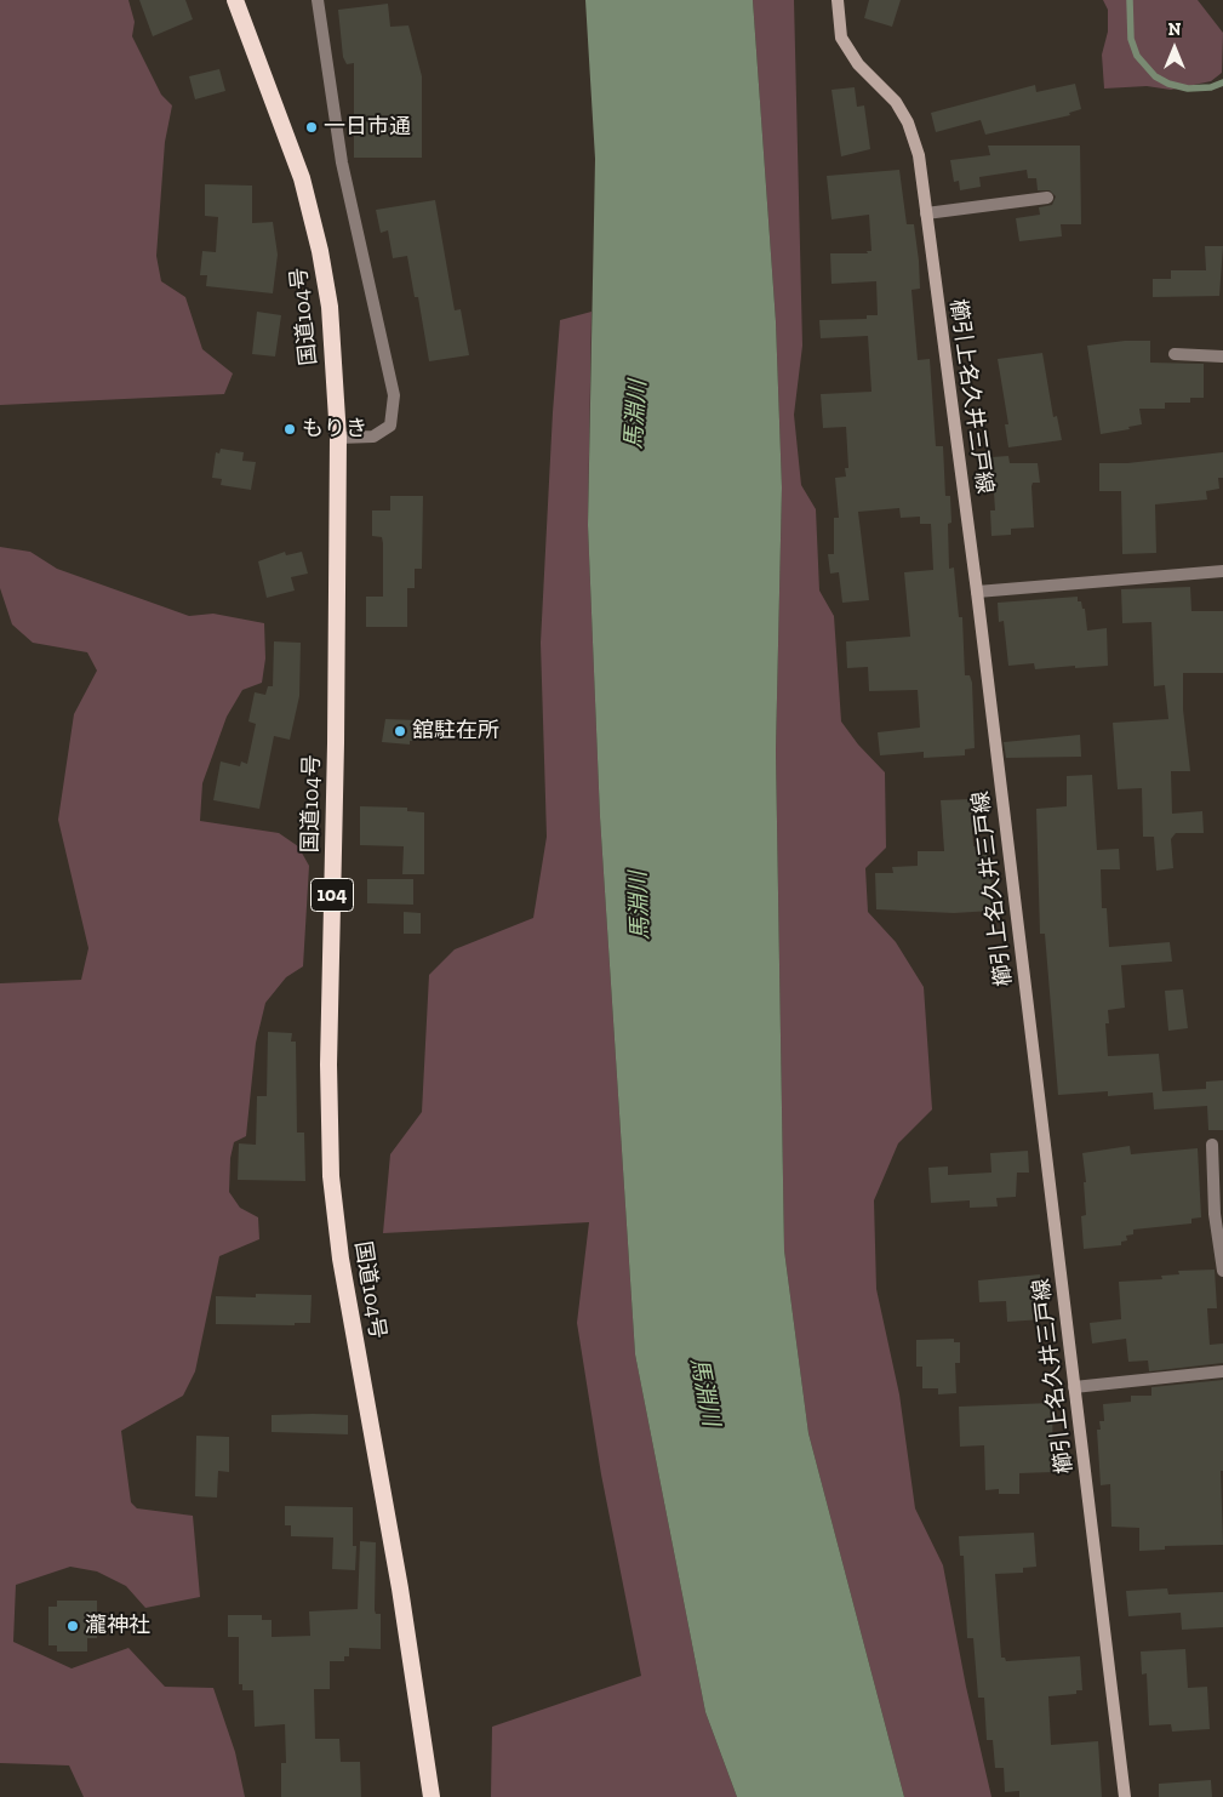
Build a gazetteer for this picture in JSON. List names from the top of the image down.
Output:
{
  "streets": {
    "highway": ["国道104号", "104"],
    "main road": ["櫛引上名久井三戸線"]
  },
  "water": ["馬淵川"],
  "places": [
    "一日市通",
    "もりき",
    "舘駐在所",
    "瀧神社"
  ],
  "north": "top"
}
